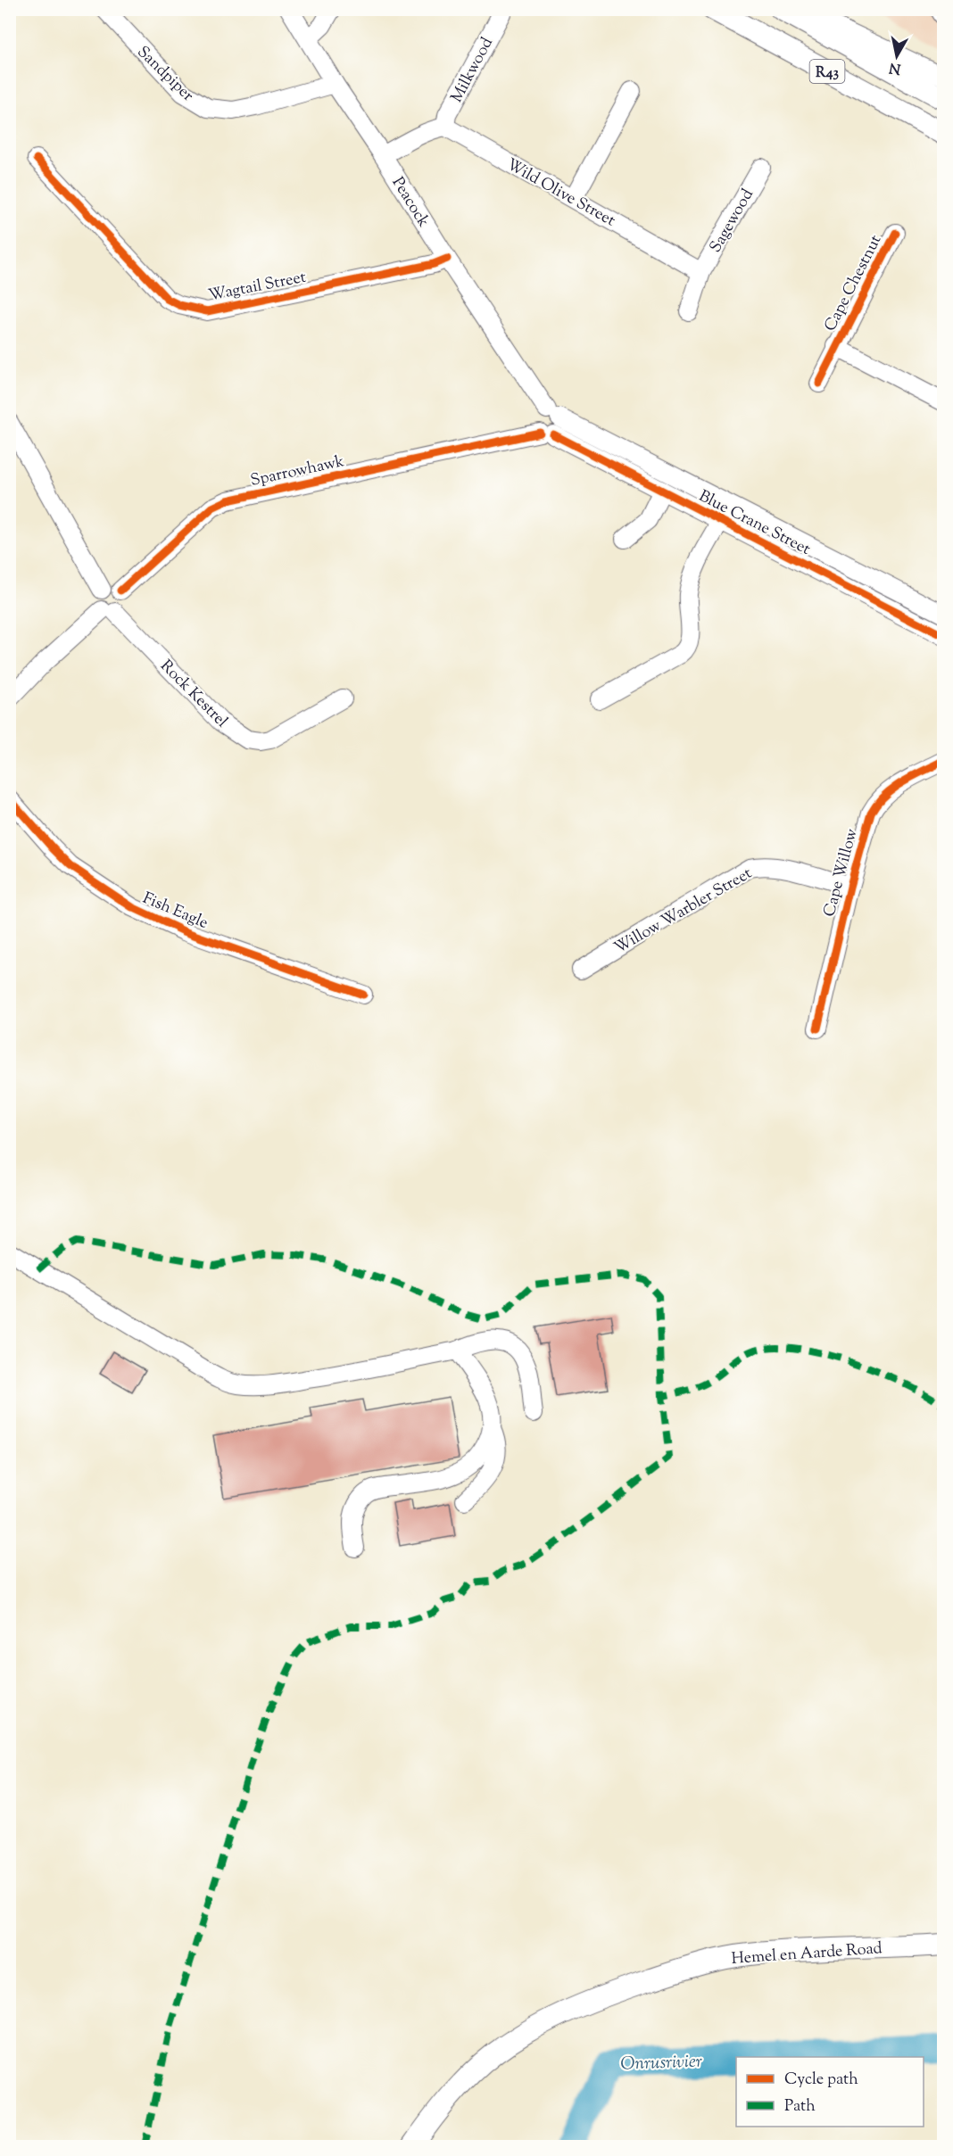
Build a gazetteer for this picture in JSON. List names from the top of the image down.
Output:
{
  "streets": {
    "main road": ["R43", "Hemel en Aarde Road"],
    "street": [
      "Milkwood",
      "Sandpiper",
      "Wild Olive Street",
      "Peacock",
      "Sagewood",
      "Cape Chestnut",
      "Wagtail Street",
      "Sparrowhawk",
      "Blue Crane Street",
      "Rock Kestrel",
      "Cape Willow",
      "Fish Eagle",
      "Willow Warbler Street"
    ]
  },
  "crossings": [
    ["Milkwood", "Wild Olive Street"],
    ["Sandpiper", "Peacock"],
    ["Wild Olive Street", "Sagewood"],
    ["Peacock", "Wagtail Street"],
    ["Peacock", "Sparrowhawk"],
    ["Peacock", "Blue Crane Street"],
    ["Sparrowhawk", "Blue Crane Street"],
    ["Sparrowhawk", "Rock Kestrel"],
    ["Cape Willow", "Willow Warbler Street"]
  ],
  "water": ["Onrusrivier"],
  "legend": ["Cycle path", "Path"],
  "north": "bottom"
}
